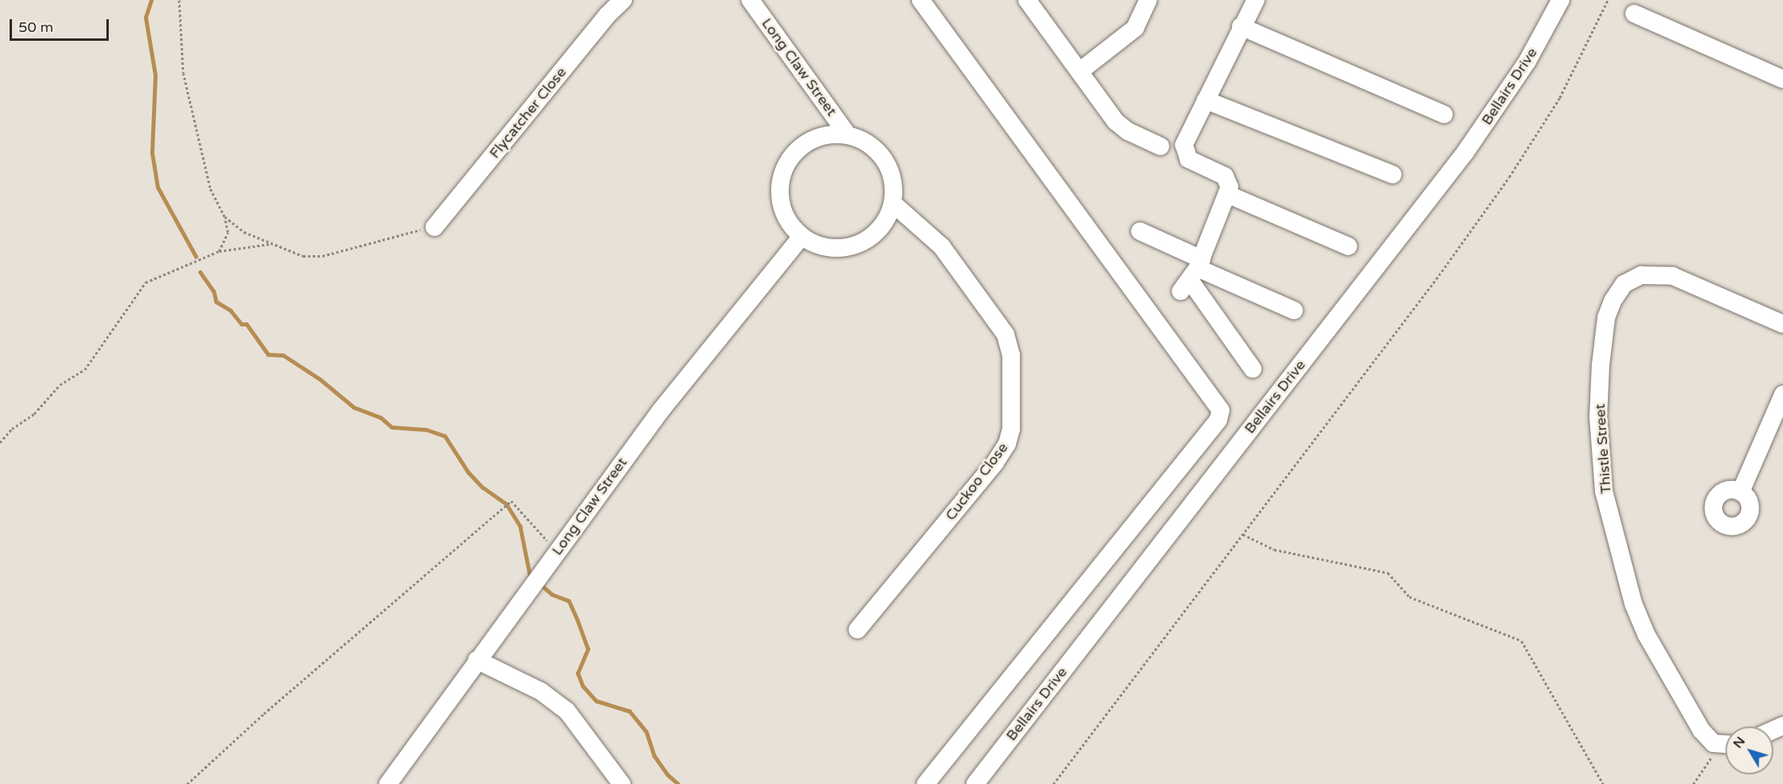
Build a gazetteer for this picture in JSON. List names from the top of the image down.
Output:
{
  "streets": {
    "street": [
      "Long Claw Street",
      "Bellairs Drive",
      "Flycatcher Close",
      "Thistle Street",
      "Cuckoo Close"
    ]
  },
  "crossings": [
    ["Long Claw Street", "Cuckoo Close"]
  ],
  "scale_bar": "50 m",
  "north": "top left"
}
